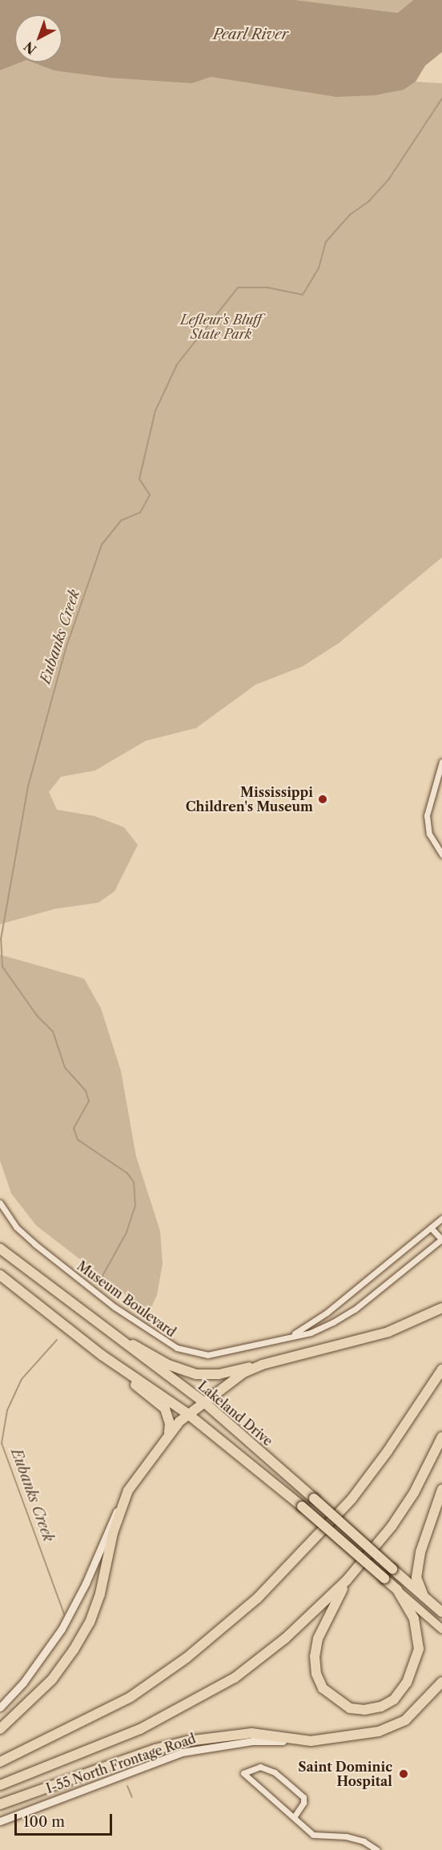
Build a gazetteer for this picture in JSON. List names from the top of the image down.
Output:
{
  "streets": {
    "highway": ["Lakeland Drive"],
    "street": ["Museum Boulevard", "I-55 North Frontage Road"]
  },
  "water": ["Pearl River", "Eubanks Creek"],
  "parks": ["Lefleur's Bluff State Park"],
  "places": ["Mississippi Children's Museum", "Saint Dominic Hospital"],
  "scale_bar": "100 m",
  "north": "bottom left"
}
